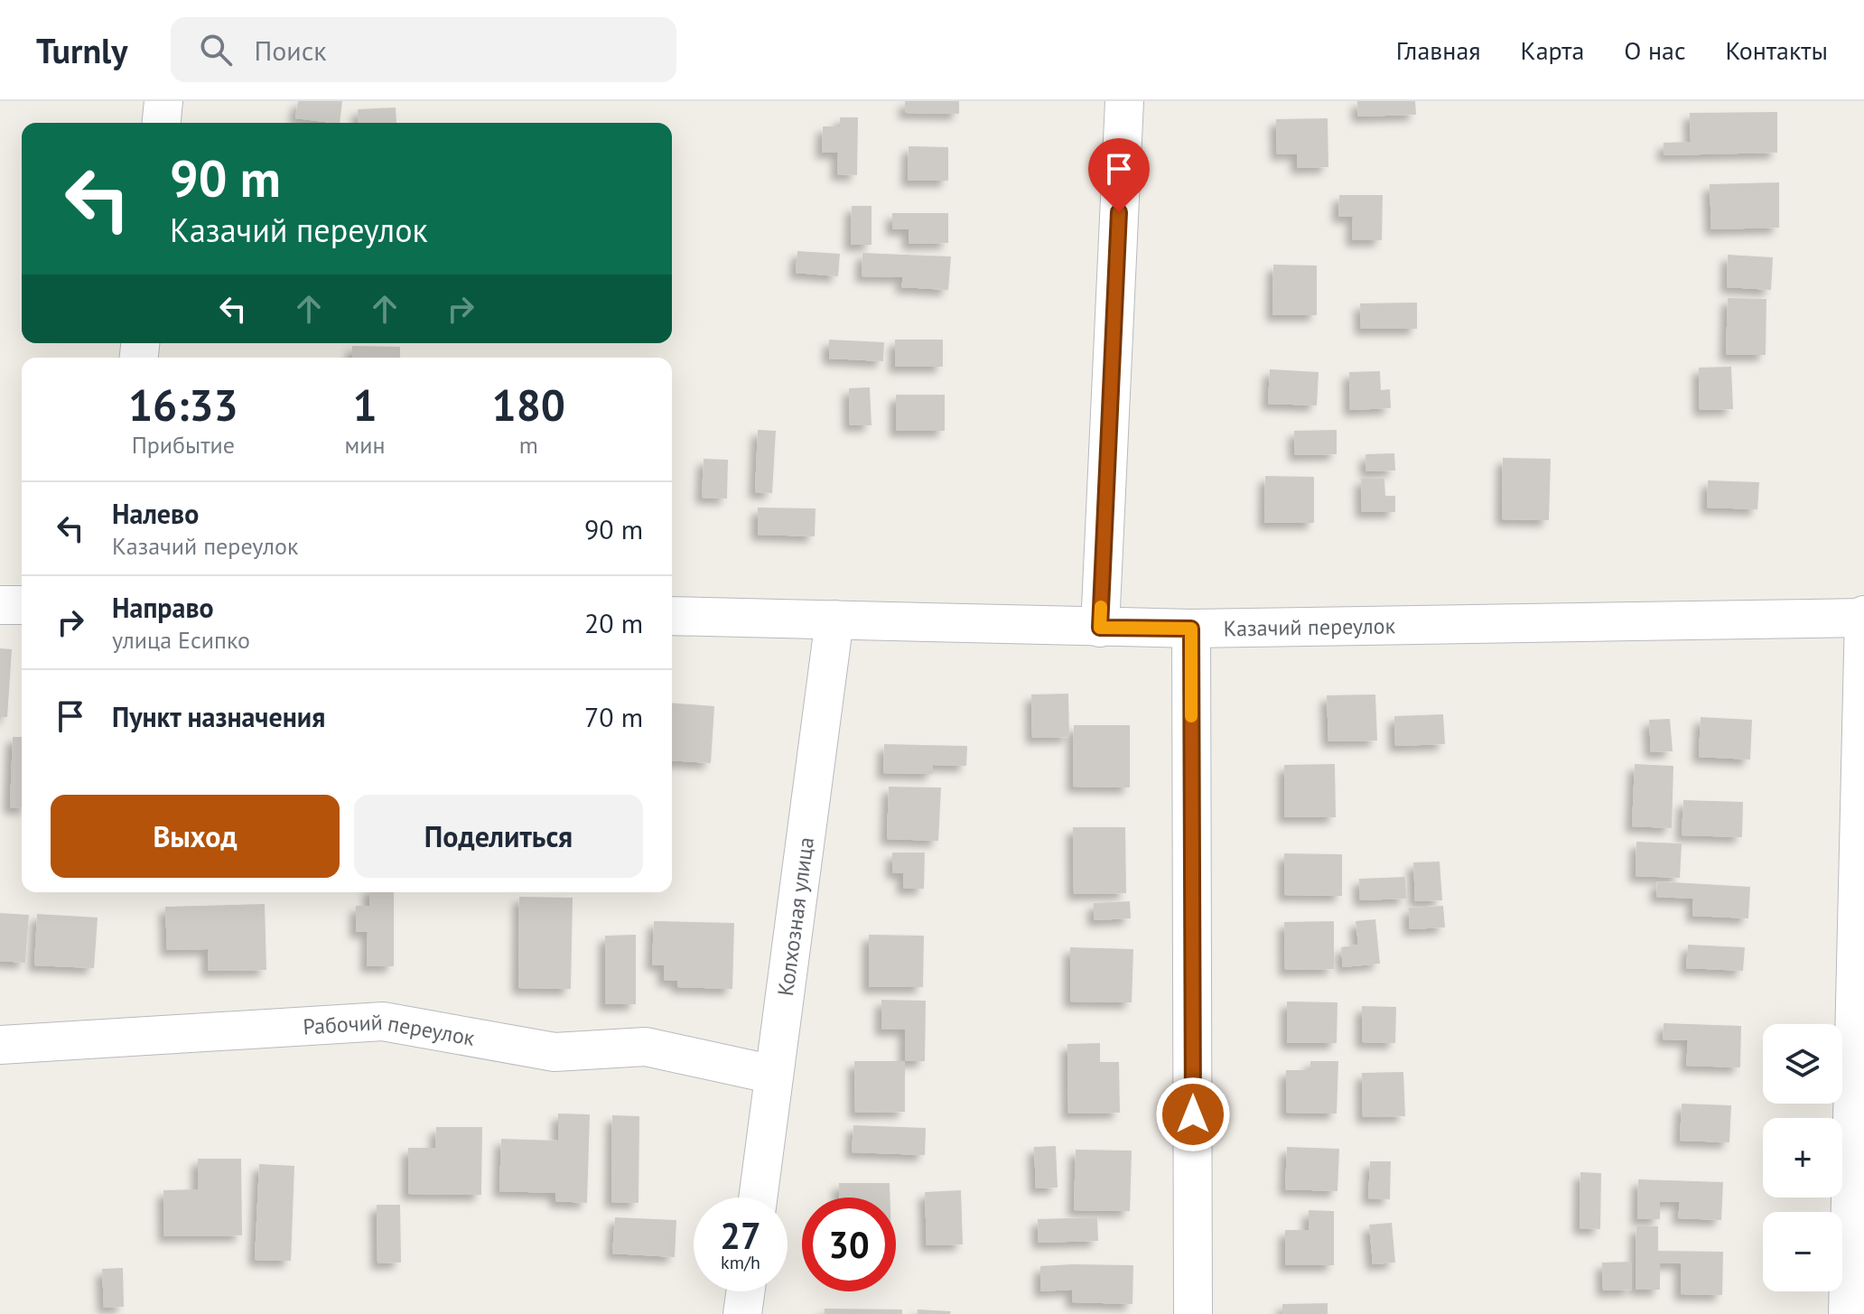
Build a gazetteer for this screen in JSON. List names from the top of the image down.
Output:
{
  "streets": {
    "street": ["Казачий переулок", "Колхозная улица", "Рабочий переулок"]
  },
  "crossings": [
    ["Казачий переулок", "Колхозная улица"],
    ["Колхозная улица", "Рабочий переулок"]
  ],
  "page": {
    "header": "Turnly",
    "search": "Поиск",
    "nav": [
      "Главная",
      "Карта",
      "О нас",
      "Контакты"
    ],
    "turn": ["90 m", "Казачий переулок"],
    "eta": [
      "16:33",
      "Прибытие",
      "1",
      "мин",
      "180",
      "m"
    ],
    "list": [
      {
        "name": "Налево",
        "note": "Казачий переулок",
        "value": "90 m"
      },
      {
        "name": "Направо",
        "note": "улица Есипко",
        "value": "20 m"
      },
      {
        "name": "Пункт назначения",
        "value": "70 m"
      }
    ],
    "buttons": ["Выход", "Поделиться"],
    "map_buttons": ["+", "−"],
    "speed": "27 km/h",
    "limit": "30"
  }
}
